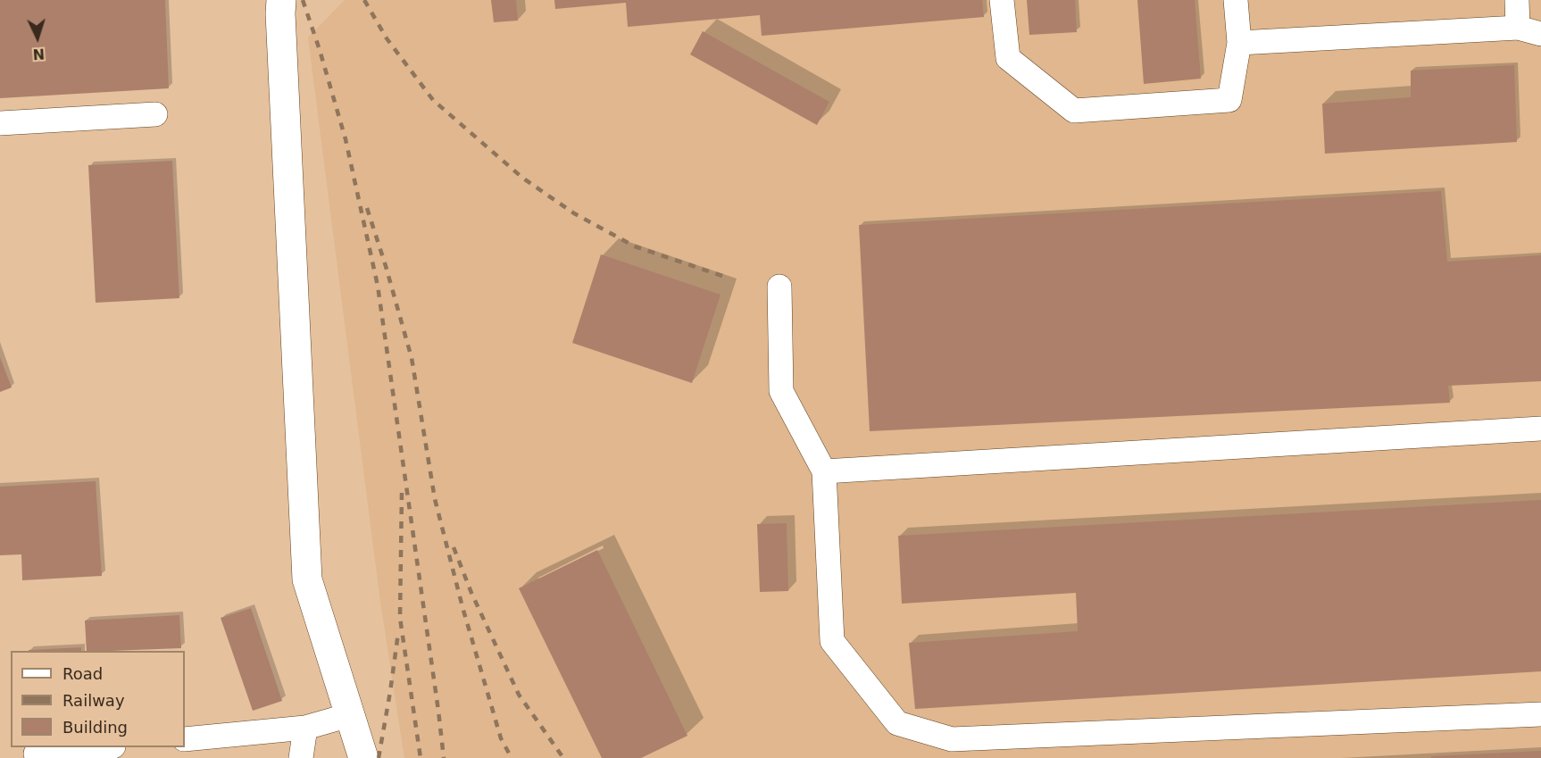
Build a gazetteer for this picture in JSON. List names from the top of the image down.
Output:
{
  "legend": ["Road", "Railway", "Building"],
  "north": "bottom"
}
